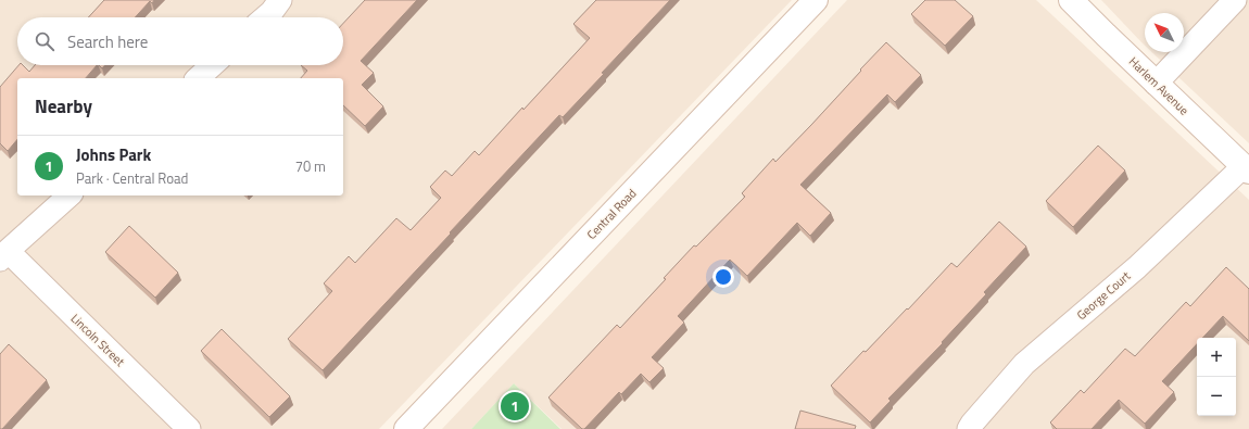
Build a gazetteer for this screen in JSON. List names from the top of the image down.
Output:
{
  "streets": {
    "main road": ["Harlem Avenue", "Central Road"],
    "street": ["George Court", "Lincoln Street"]
  },
  "crossings": [
    ["Harlem Avenue", "George Court"]
  ],
  "north": "top left",
  "page": {
    "search": "Search here",
    "heading": "Nearby",
    "list": [
      {
        "mark": "1",
        "name": "Johns Park",
        "note": "Park · Central Road",
        "value": "70 m"
      }
    ],
    "map_buttons": ["+", "−"],
    "pins": "1"
  }
}
